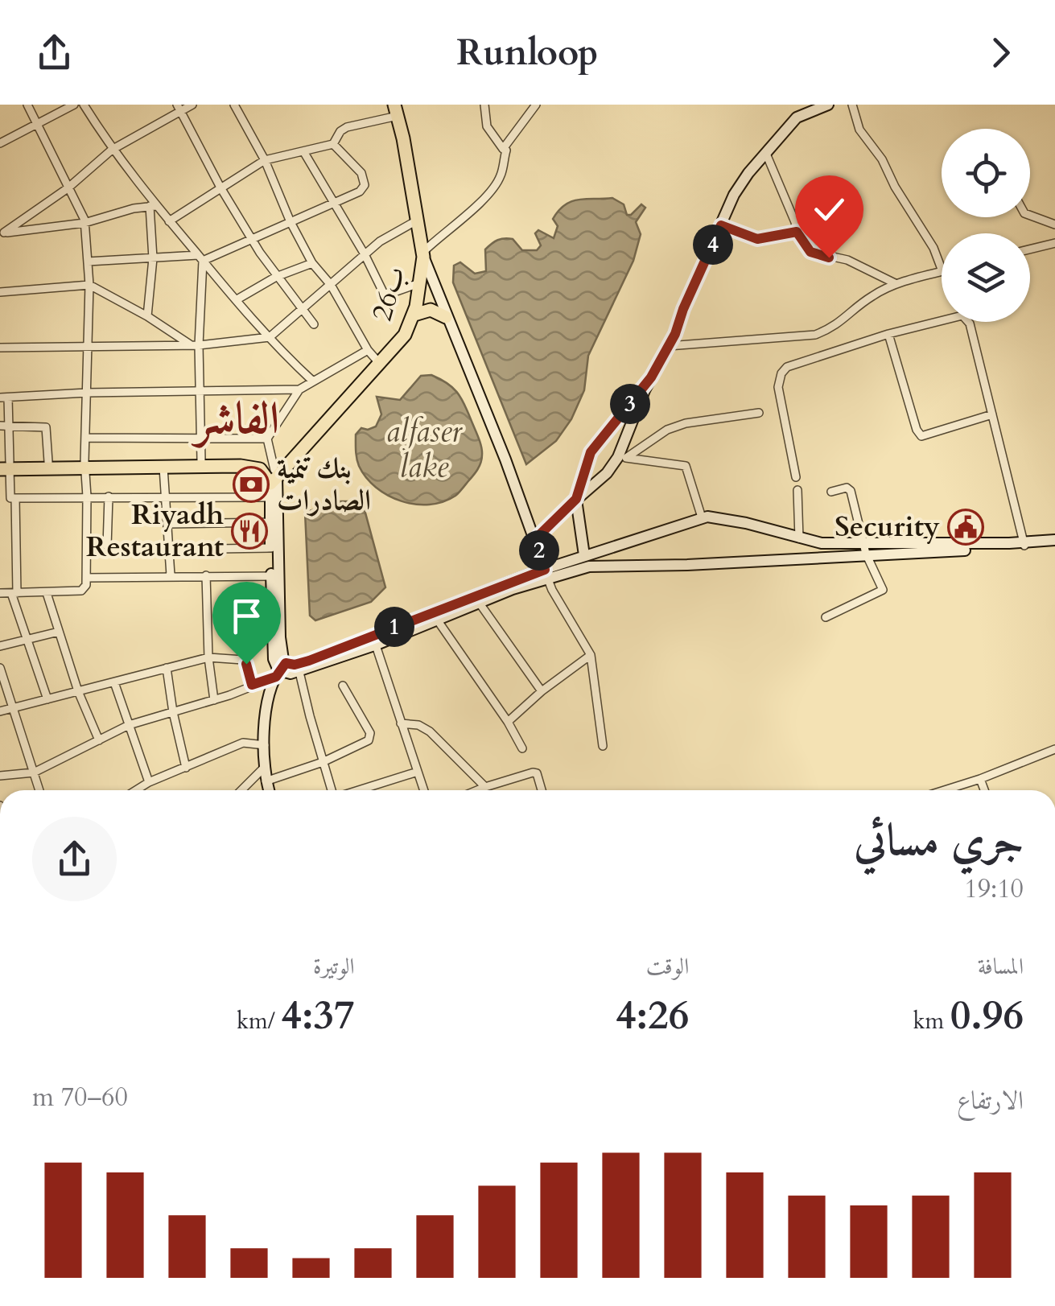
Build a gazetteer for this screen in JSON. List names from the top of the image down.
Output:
{
  "streets": {
    "highway": ["26ب"]
  },
  "districts": ["الفاشر"],
  "water": ["alfaser lake"],
  "places": {
    "bank": ["بنك تنمية الصادرات"],
    "public building": ["Security"],
    "restaurant": ["Riyadh Restaurant"]
  },
  "page": {
    "header": "Runloop",
    "pins": [
      "4",
      "3",
      "2",
      "1"
    ],
    "heading": ["جري مسائي", "19:10"],
    "stats": [
      ["المسافة", "0.96 km"],
      ["الوقت", "4:26"],
      ["الوتيرة", "4:37 /km"]
    ],
    "chart": ["الارتفاع", "60–70 m"]
  }
}
